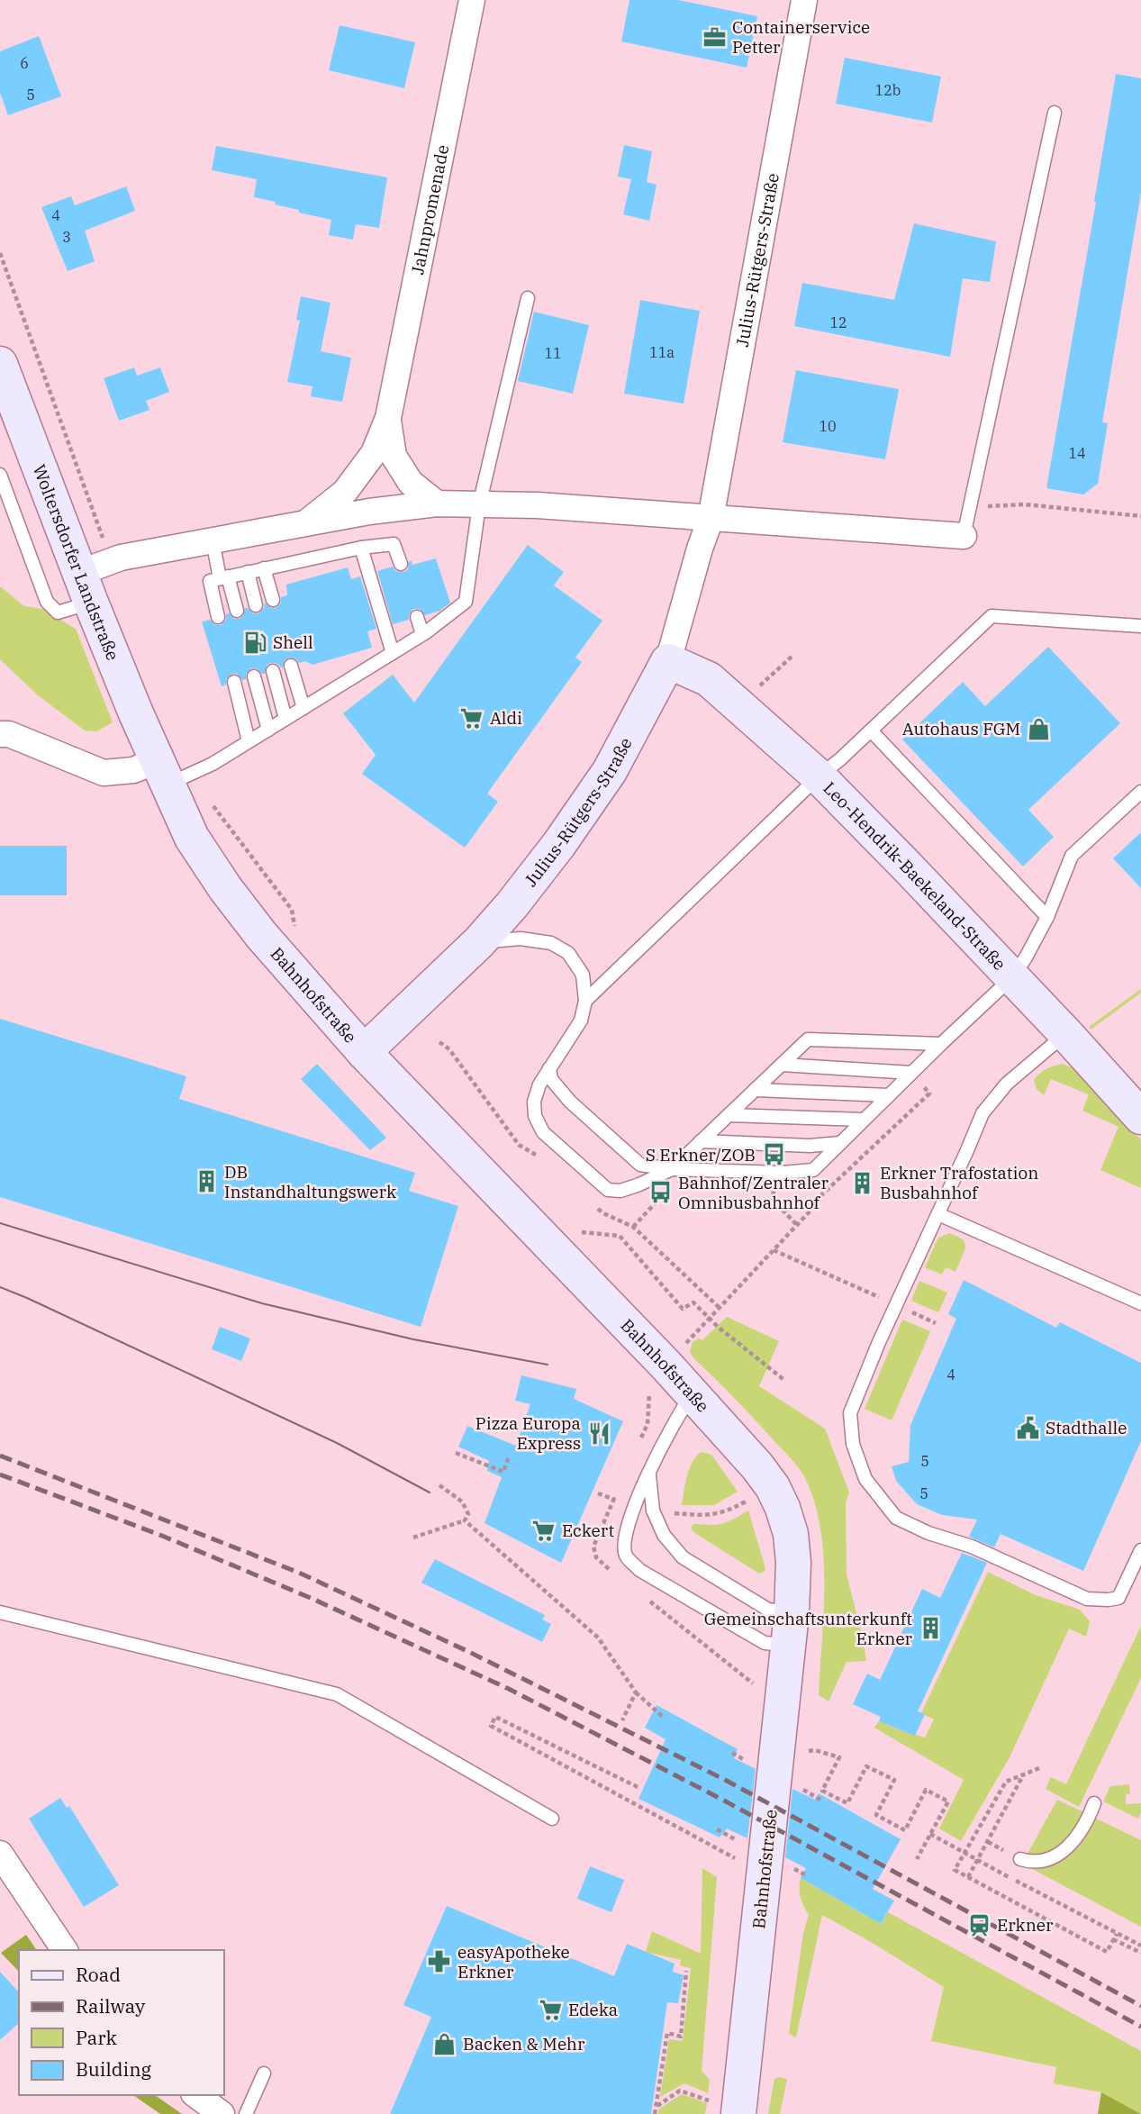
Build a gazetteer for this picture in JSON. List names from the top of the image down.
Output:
{
  "streets": {
    "main road": [
      "Julius-Rütgers-Straße",
      "Woltersdorfer Landstraße",
      "Leo-Hendrik-Baekeland-Straße",
      "Bahnhofstraße"
    ],
    "street": ["Jahnpromenade"]
  },
  "crossings": [
    ["Julius-Rütgers-Straße", "Leo-Hendrik-Baekeland-Straße"],
    ["Julius-Rütgers-Straße", "Bahnhofstraße"],
    ["Woltersdorfer Landstraße", "Bahnhofstraße"]
  ],
  "places": {
    "office": ["Containerservice Petter"],
    "fuel station": ["Shell"],
    "supermarket": ["Aldi", "Eckert", "Edeka"],
    "shop": ["Autohaus FGM", "Backen & Mehr"],
    "bus stop": ["S Erkner/ZOB", "Bahnhof/Zentraler Omnibusbahnhof"],
    "building": ["DB Instandhaltungswerk", "Erkner Trafostation Busbahnhof", "Gemeinschaftsunterkunft Erkner"],
    "public building": ["Stadthalle"],
    "restaurant": ["Pizza Europa Express"],
    "station": ["Erkner"],
    "pharmacy": ["easyApotheke Erkner"]
  },
  "house_numbers": [
    "6",
    "12b",
    "5",
    "4",
    "3",
    "12",
    "11a",
    "11",
    "10",
    "14",
    "4",
    "5",
    "5"
  ],
  "legend": [
    "Road",
    "Railway",
    "Park",
    "Building"
  ]
}
